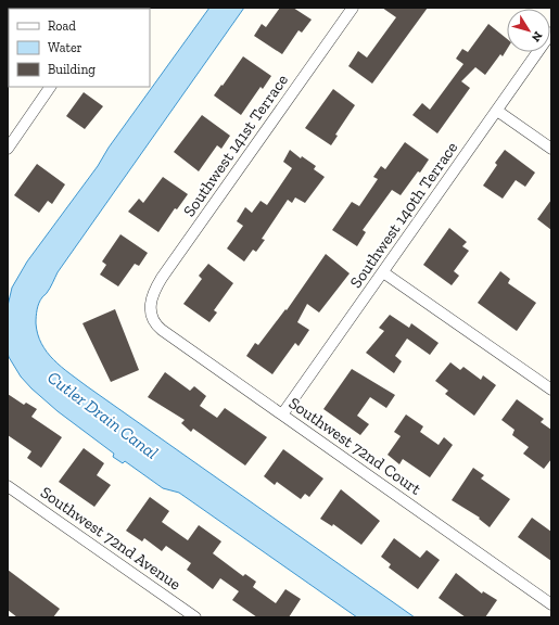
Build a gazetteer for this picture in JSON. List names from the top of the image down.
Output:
{
  "streets": {
    "street": [
      "Southwest 141st Terrace",
      "Southwest 140th Terrace",
      "Southwest 72nd Court",
      "Southwest 72nd Avenue"
    ]
  },
  "crossings": [
    ["Southwest 141st Terrace", "Southwest 72nd Court"],
    ["Southwest 140th Terrace", "Southwest 72nd Court"]
  ],
  "water": ["Cutler Drain Canal"],
  "legend": ["Road", "Water", "Building"],
  "north": "bottom right"
}
